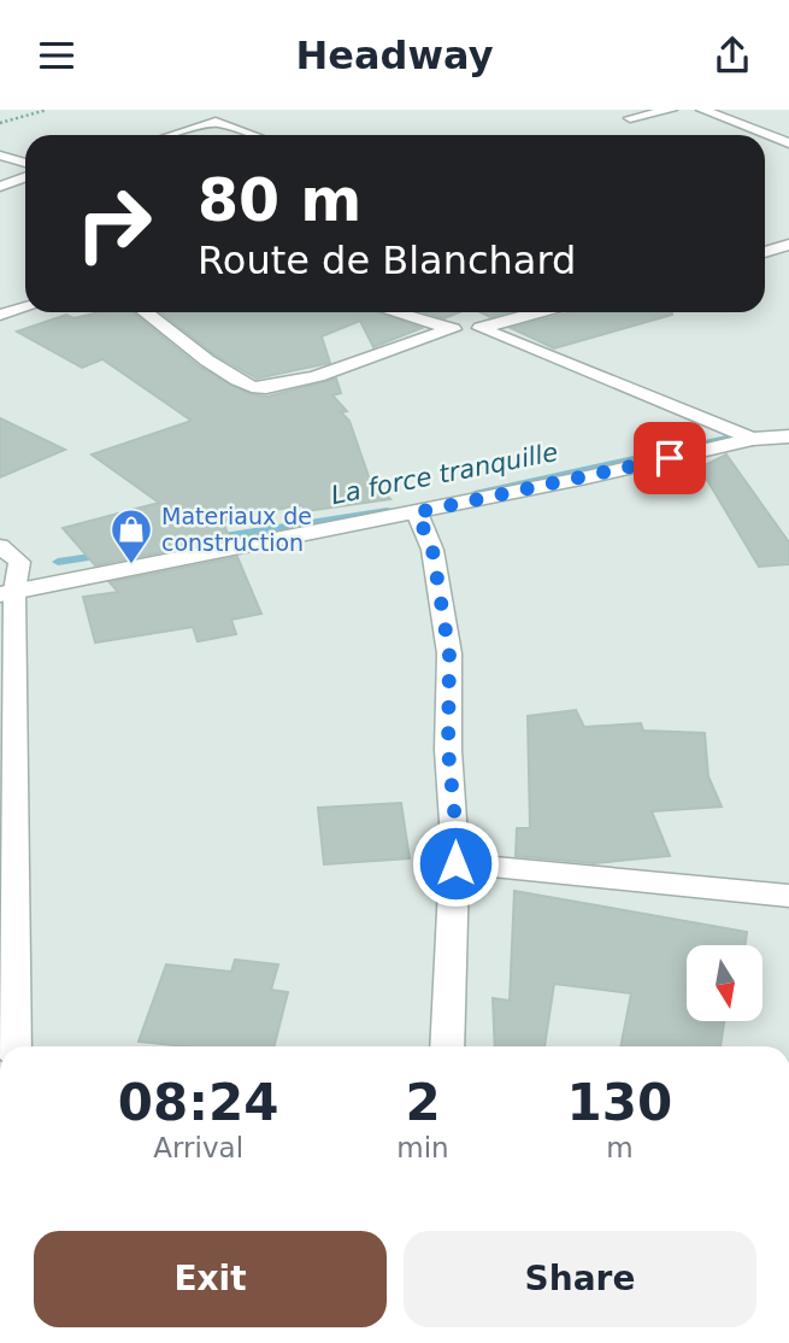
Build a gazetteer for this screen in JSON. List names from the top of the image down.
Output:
{
  "water": ["La force tranquille"],
  "places": {
    "shop": ["Materiaux de construction"]
  },
  "north": "bottom",
  "page": {
    "header": "Headway",
    "turn": ["80 m", "Route de Blanchard"],
    "eta": [
      "08:24",
      "Arrival",
      "2",
      "min",
      "130",
      "m"
    ],
    "buttons": ["Exit", "Share"]
  }
}
